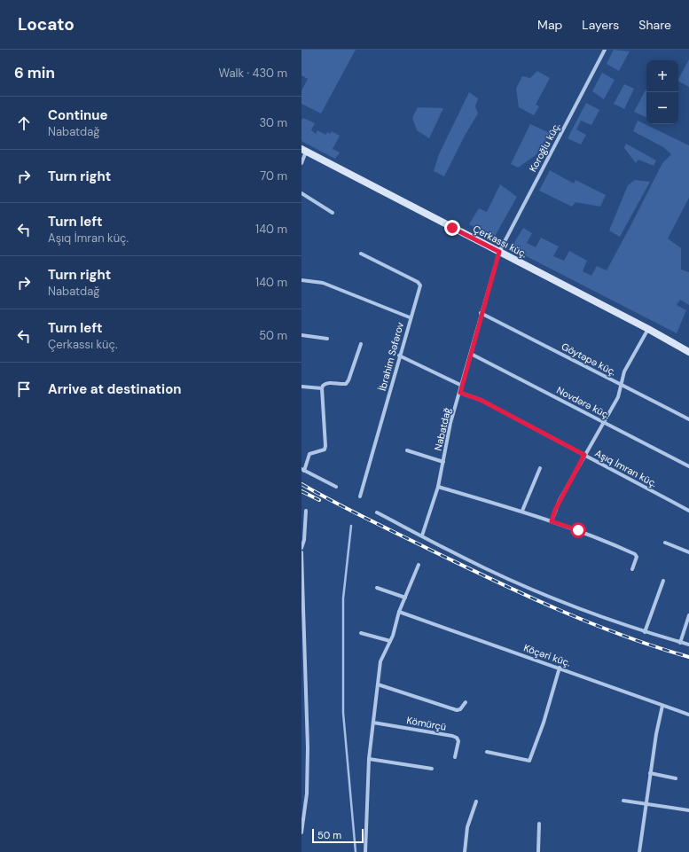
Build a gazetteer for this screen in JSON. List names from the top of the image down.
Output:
{
  "streets": {
    "street": [
      "Koroğlu küç.",
      "Çerkassı küç.",
      "İbrahim Səfərov",
      "Göytəpə küç.",
      "Novdərə küç.",
      "Nabatdağ",
      "Aşıq İmran küç.",
      "Köçəri küç.",
      "Kömürçü"
    ]
  },
  "crossings": [
    ["Koroğlu küç.", "Çerkassı küç."],
    ["Koroğlu küç.", "Nabatdağ"],
    ["Çerkassı küç.", "Nabatdağ"],
    ["Göytəpə küç.", "Nabatdağ"],
    ["Novdərə küç.", "Nabatdağ"],
    ["Nabatdağ", "Aşıq İmran küç."]
  ],
  "scale_bar": "50 m",
  "page": {
    "header": "Locato",
    "nav": ["Map", "Layers", "Share"],
    "heading": ["6 min", "Walk · 430 m"],
    "map_buttons": ["+", "−"],
    "list": [
      ["Continue", "Nabatdağ", "30 m"],
      ["Turn right", "70 m"],
      ["Turn left", "Aşıq İmran küç.", "140 m"],
      ["Turn right", "Nabatdağ", "140 m"],
      ["Turn left", "Çerkassı küç.", "50 m"],
      "Arrive at destination"
    ],
    "scale": "50 m"
  }
}
